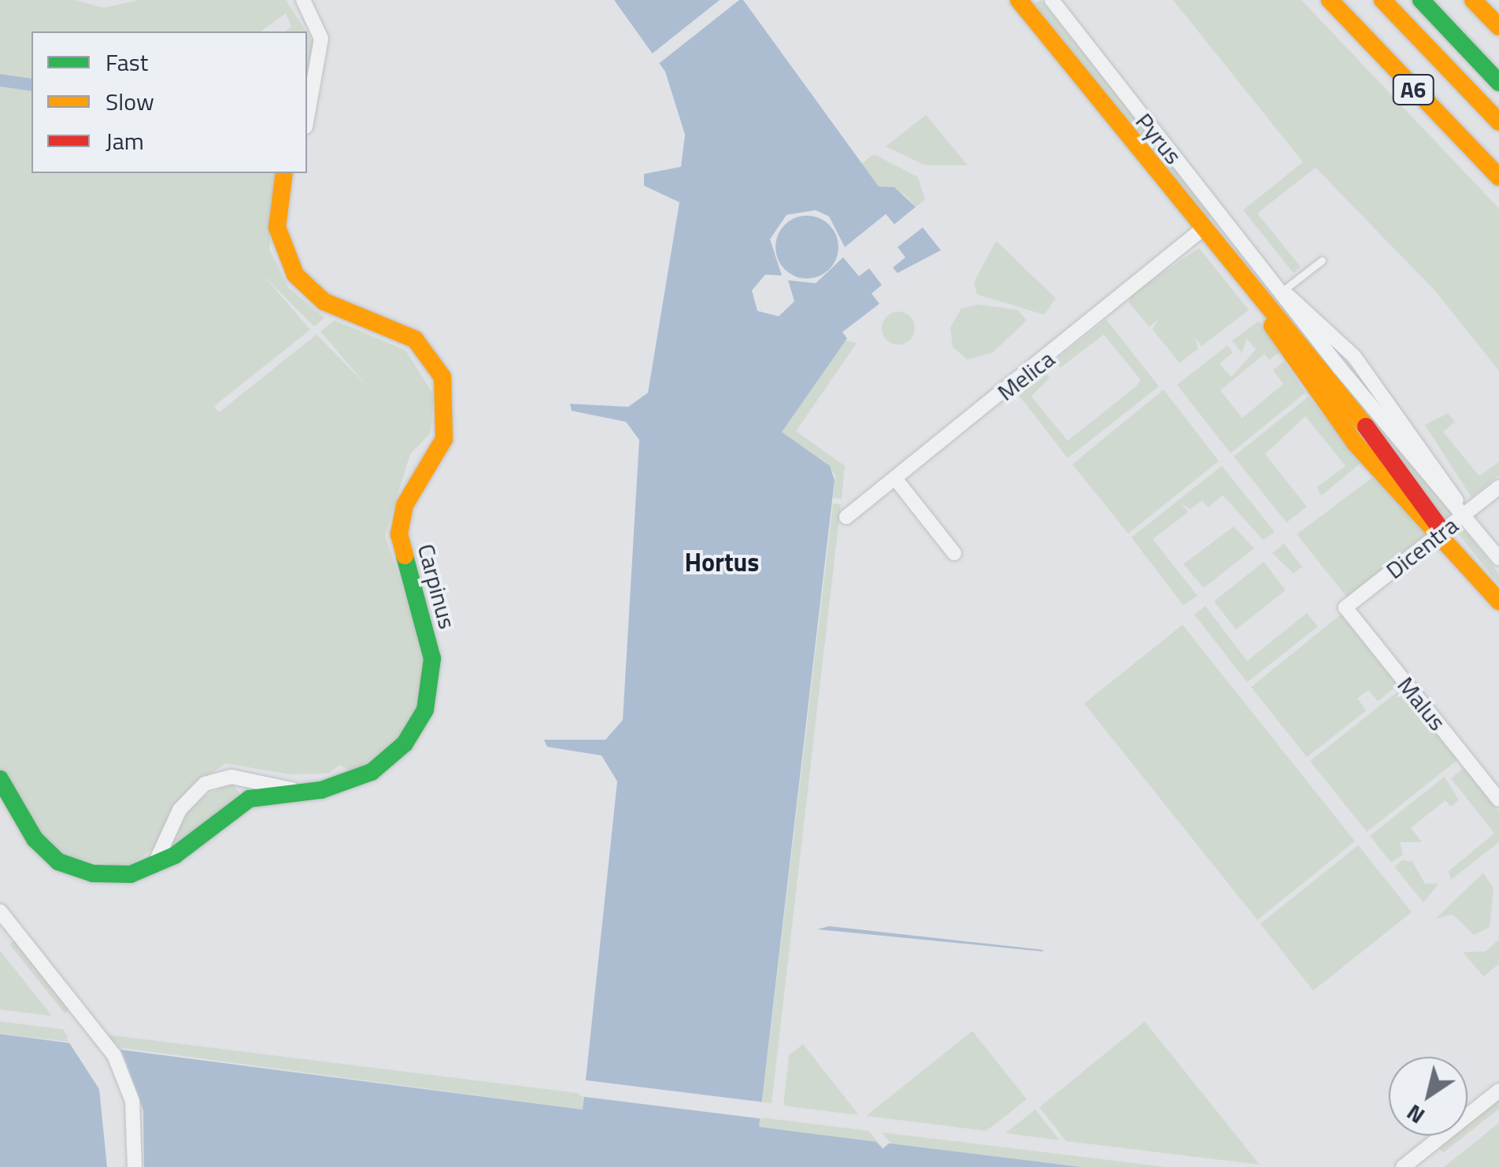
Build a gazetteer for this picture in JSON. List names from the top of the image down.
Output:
{
  "streets": {
    "main road": ["A6", "Pyrus", "Carpinus"],
    "street": ["Melica", "Dicentra", "Malus"]
  },
  "crossings": [
    ["Pyrus", "Melica"],
    ["Pyrus", "Dicentra"],
    ["Dicentra", "Malus"]
  ],
  "districts": ["Hortus"],
  "legend": ["Fast", "Slow", "Jam"],
  "north": "bottom left"
}
